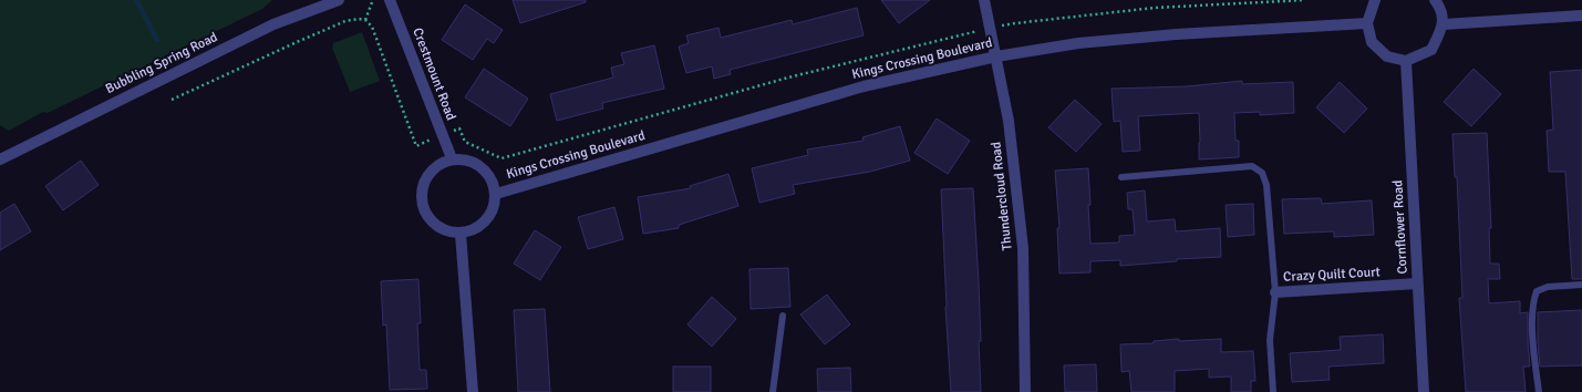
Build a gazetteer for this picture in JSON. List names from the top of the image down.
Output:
{
  "streets": {
    "street": [
      "Kings Crossing Boulevard",
      "Bubbling Spring Road",
      "Crestmount Road",
      "Thundercloud Road",
      "Cornflower Road",
      "Crazy Quilt Court"
    ]
  },
  "crossings": [
    ["Kings Crossing Boulevard", "Crestmount Road"],
    ["Kings Crossing Boulevard", "Thundercloud Road"],
    ["Cornflower Road", "Crazy Quilt Court"]
  ]
}
